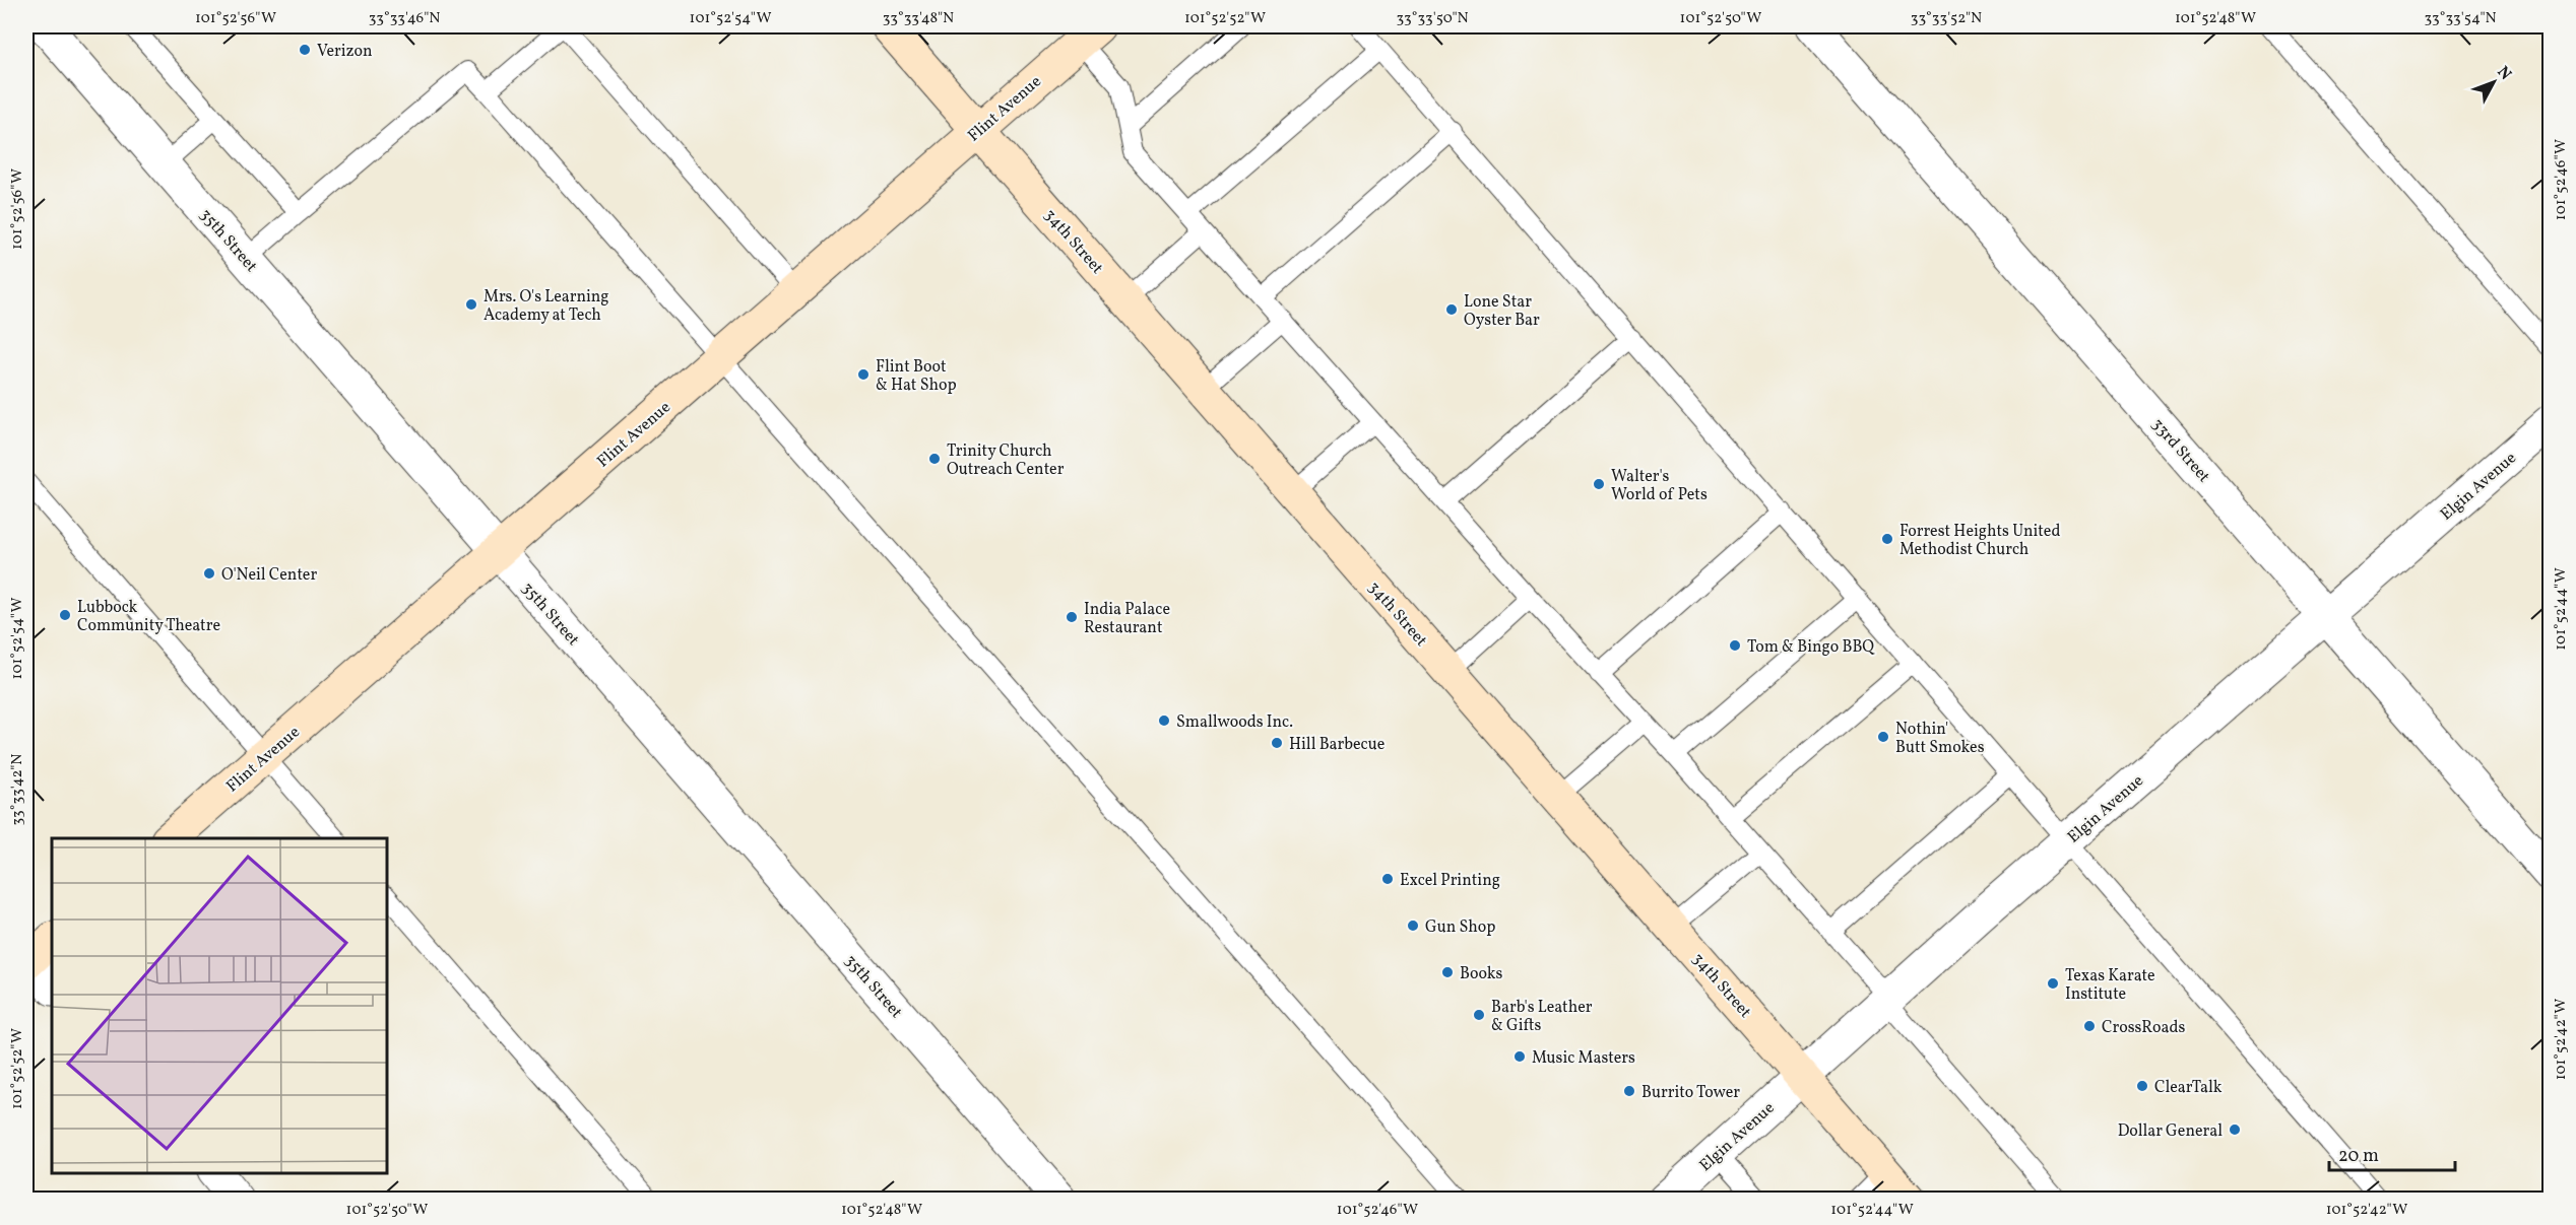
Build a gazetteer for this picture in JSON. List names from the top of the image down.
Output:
{
  "streets": {
    "main road": ["Flint Avenue", "34th Street"],
    "street": ["35th Street", "33rd Street", "Elgin Avenue"]
  },
  "crossings": [
    ["Flint Avenue", "35th Street"],
    ["Flint Avenue", "34th Street"],
    ["34th Street", "Elgin Avenue"],
    ["33rd Street", "Elgin Avenue"]
  ],
  "places": [
    "Verizon",
    "Mrs. O's Learning Academy at Tech",
    "Lone Star Oyster Bar",
    "Flint Boot & Hat Shop",
    "Trinity Church Outreach Center",
    "Walter's World of Pets",
    "Forrest Heights United Methodist Church",
    "O'Neil Center",
    "Lubbock Community Theatre",
    "India Palace Restaurant",
    "Tom & Bingo BBQ",
    "Smallwoods Inc.",
    "Nothin' Butt Smokes",
    "Hill Barbecue",
    "Excel Printing",
    "Gun Shop",
    "Books",
    "Texas Karate Institute",
    "Barb's Leather & Gifts",
    "CrossRoads",
    "Music Masters",
    "ClearTalk",
    "Burrito Tower",
    "Dollar General"
  ],
  "scale_bar": "20 m",
  "north": "top right",
  "coordinates": [
    "101°52'56\"W",
    "33°33'46\"N",
    "101°52'54\"W",
    "33°33'48\"N",
    "101°52'52\"W",
    "33°33'50\"N",
    "101°52'50\"W",
    "33°33'52\"N",
    "101°52'48\"W",
    "33°33'54\"N",
    "101°52'46\"W",
    "101°52'44\"W",
    "33°33'42\"N",
    "101°52'42\"W"
  ]
}
